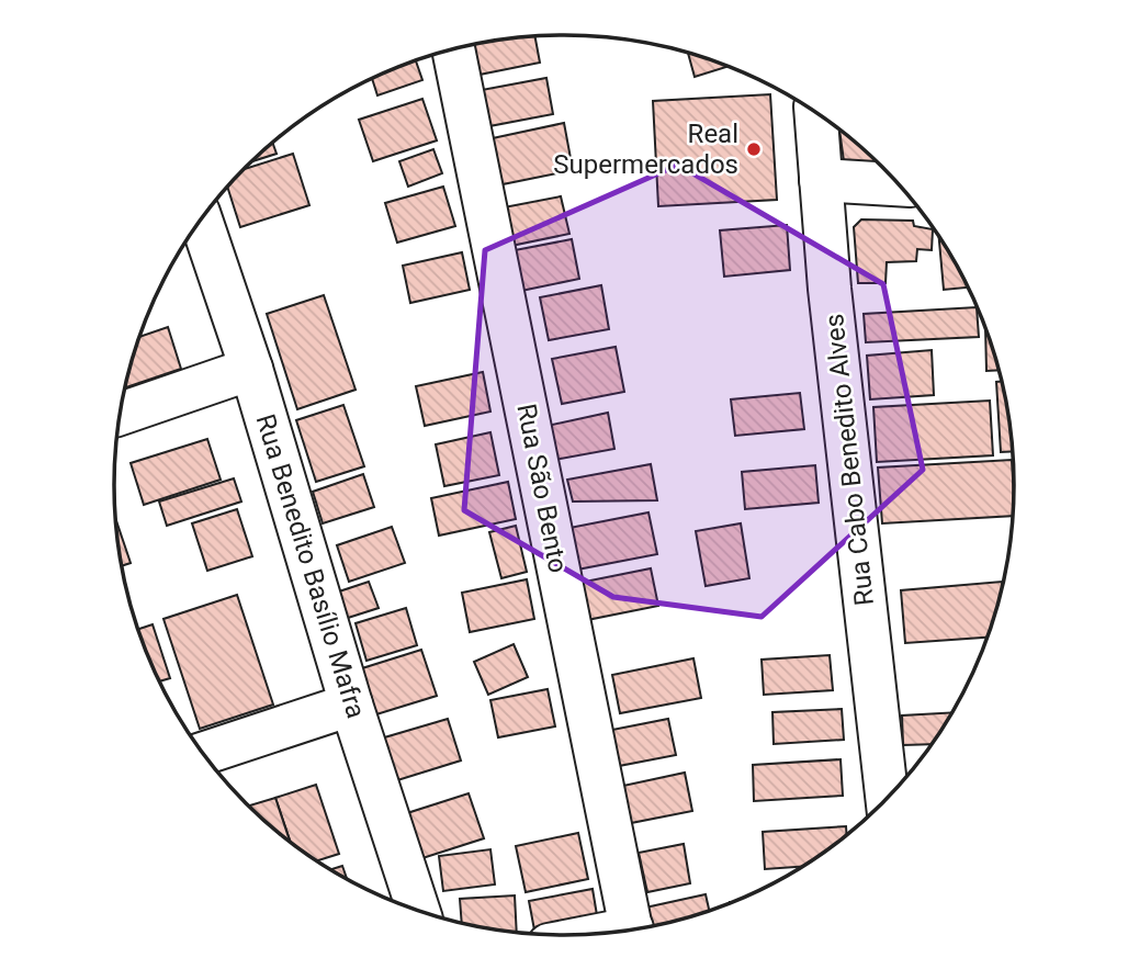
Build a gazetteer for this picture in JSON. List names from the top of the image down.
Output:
{
  "streets": {
    "street": ["Rua Cabo Benedito Alves", "Rua São Bento", "Rua Benedito Basílio Mafra"]
  },
  "places": ["Real Supermercados"]
}
